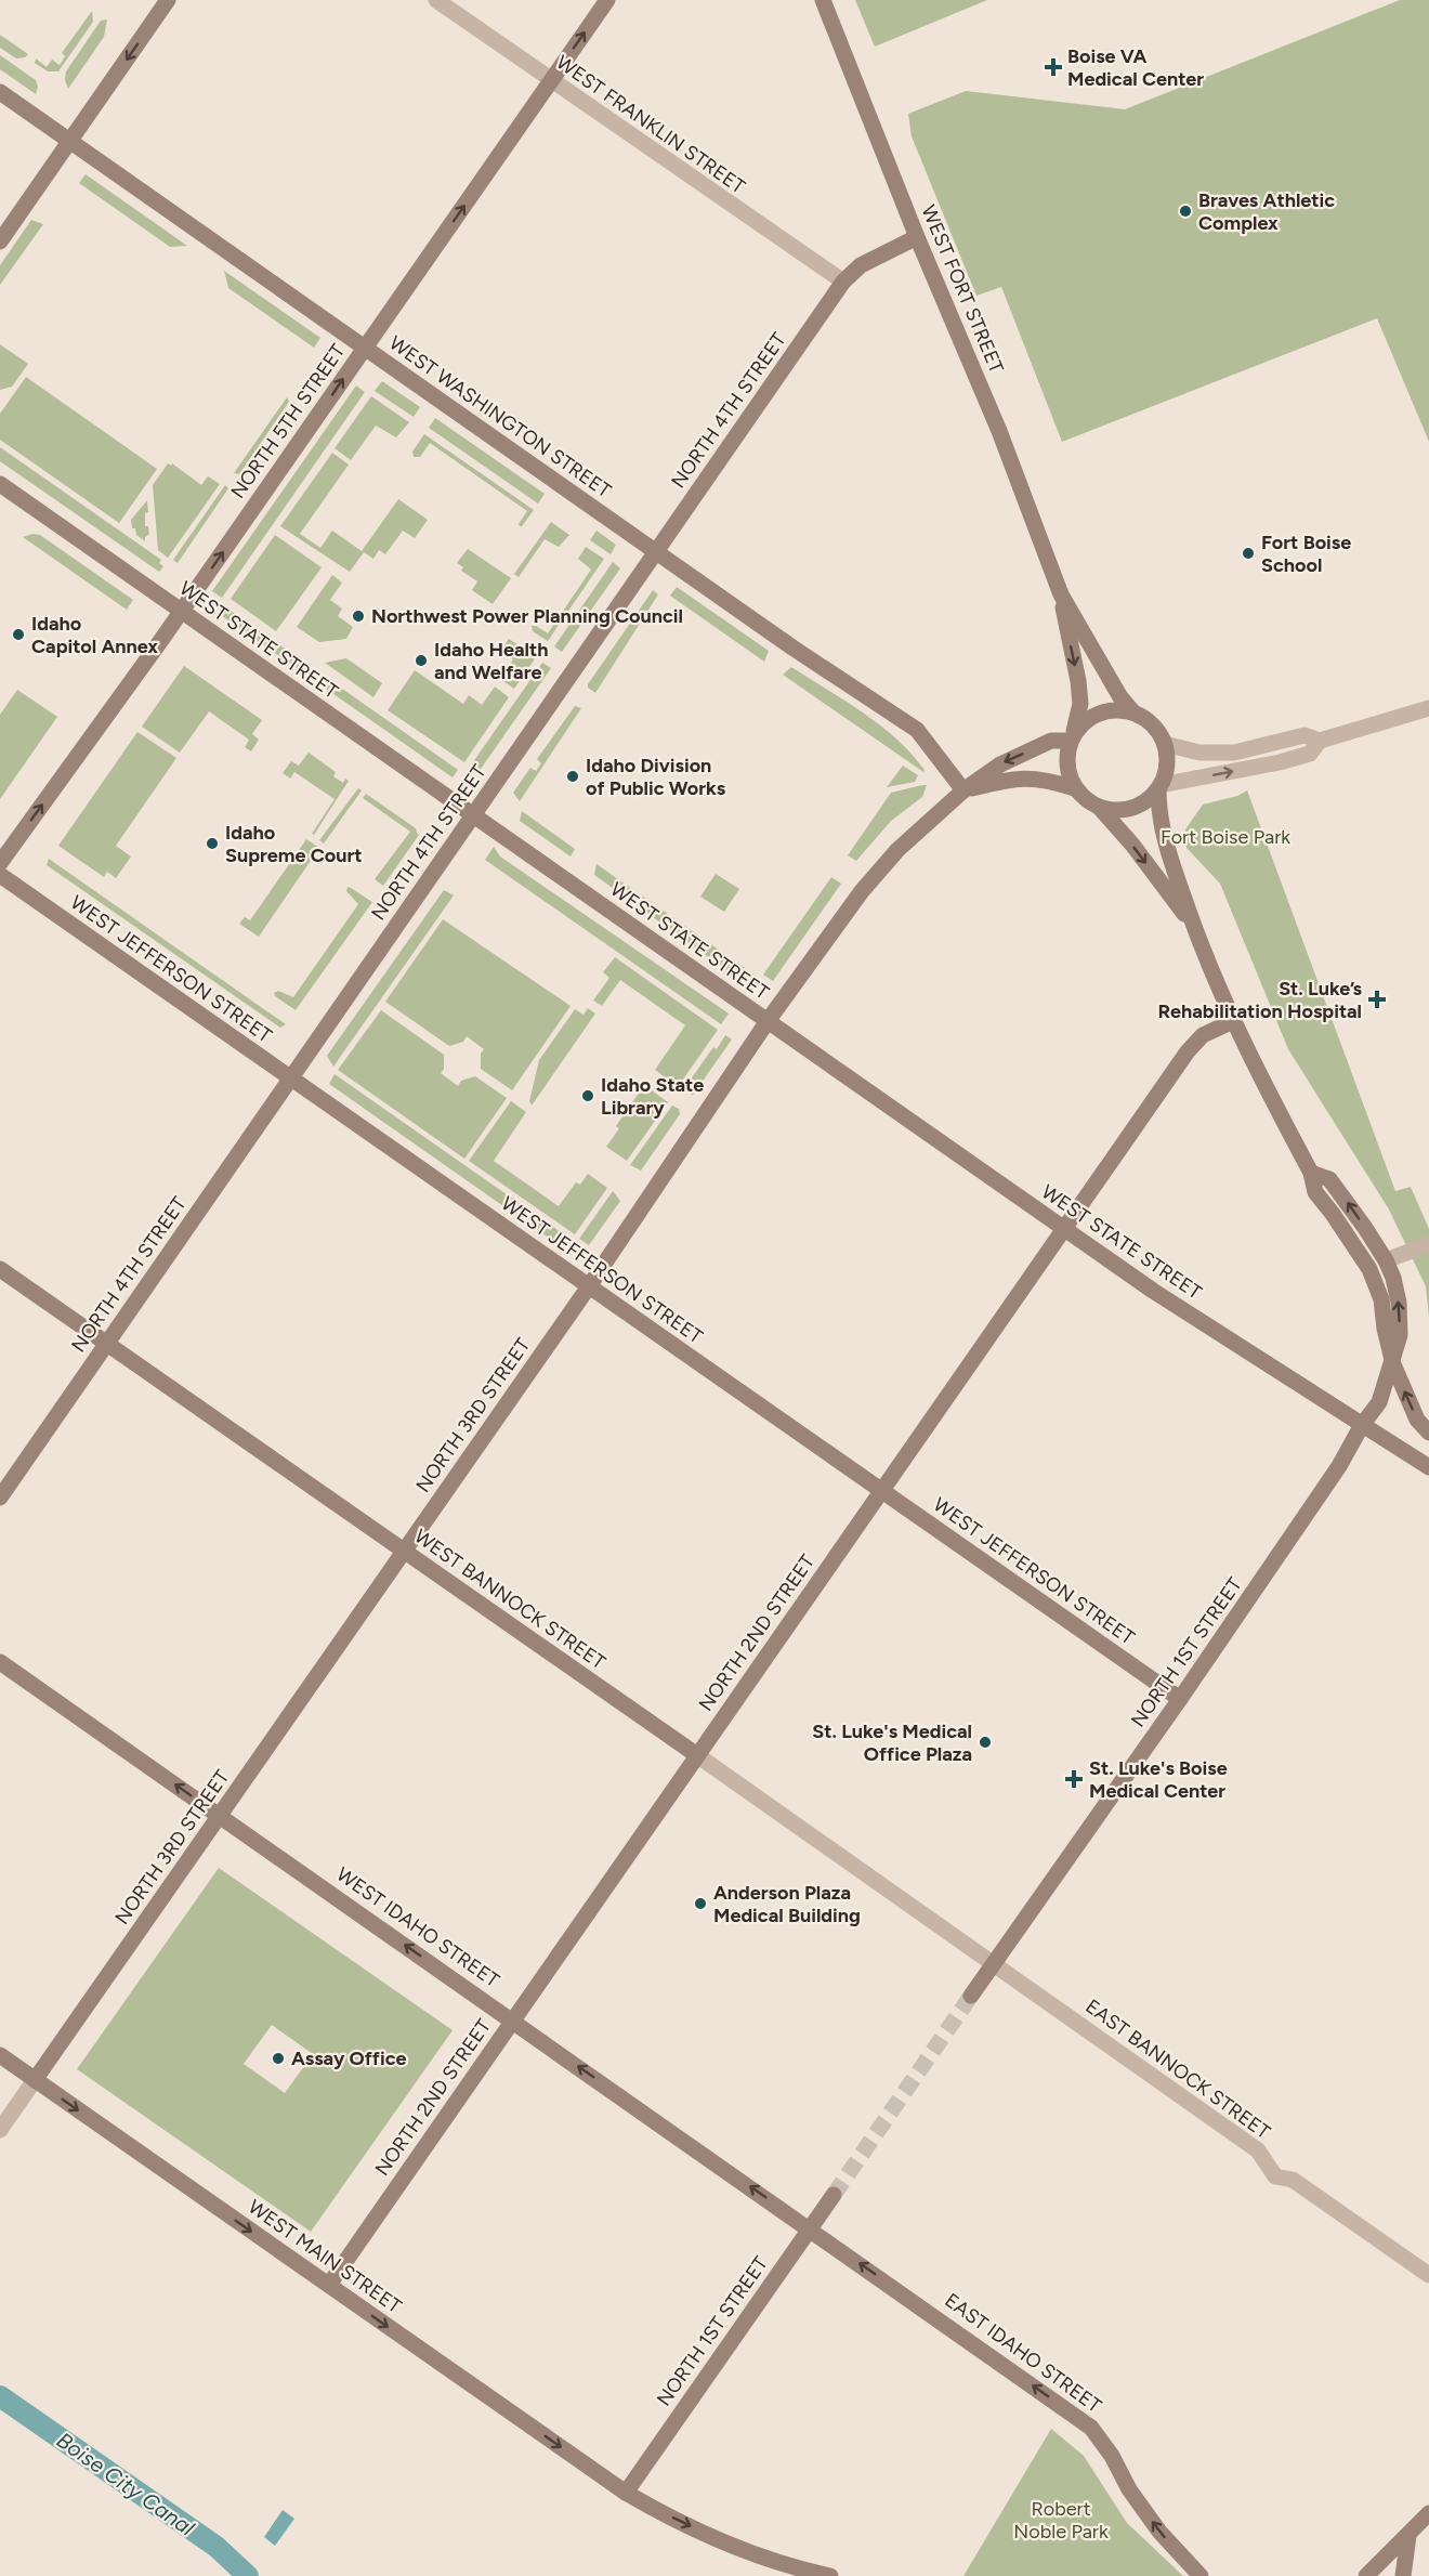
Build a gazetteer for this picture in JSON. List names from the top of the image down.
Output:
{
  "streets": {
    "street": [
      "WEST FRANKLIN STREET",
      "WEST FORT STREET",
      "NORTH 4TH STREET",
      "WEST WASHINGTON STREET",
      "NORTH 5TH STREET",
      "WEST STATE STREET",
      "WEST JEFFERSON STREET",
      "NORTH 3RD STREET",
      "WEST BANNOCK STREET",
      "NORTH 2ND STREET",
      "NORTH 1ST STREET",
      "WEST IDAHO STREET",
      "EAST BANNOCK STREET",
      "WEST MAIN STREET",
      "EAST IDAHO STREET"
    ]
  },
  "crossings": [
    ["WEST FRANKLIN STREET", "NORTH 4TH STREET"],
    ["WEST FRANKLIN STREET", "NORTH 5TH STREET"],
    ["WEST FORT STREET", "NORTH 4TH STREET"],
    ["WEST FORT STREET", "NORTH 3RD STREET"],
    ["NORTH 4TH STREET", "WEST WASHINGTON STREET"],
    ["NORTH 4TH STREET", "WEST STATE STREET"],
    ["NORTH 4TH STREET", "WEST JEFFERSON STREET"],
    ["NORTH 4TH STREET", "WEST BANNOCK STREET"],
    ["WEST WASHINGTON STREET", "NORTH 5TH STREET"],
    ["WEST WASHINGTON STREET", "NORTH 3RD STREET"],
    ["NORTH 5TH STREET", "WEST STATE STREET"],
    ["WEST STATE STREET", "NORTH 3RD STREET"],
    ["WEST STATE STREET", "NORTH 2ND STREET"],
    ["WEST STATE STREET", "NORTH 1ST STREET"],
    ["WEST JEFFERSON STREET", "NORTH 3RD STREET"],
    ["WEST JEFFERSON STREET", "NORTH 2ND STREET"],
    ["WEST JEFFERSON STREET", "NORTH 1ST STREET"],
    ["NORTH 3RD STREET", "WEST BANNOCK STREET"],
    ["NORTH 3RD STREET", "WEST IDAHO STREET"],
    ["NORTH 3RD STREET", "WEST MAIN STREET"],
    ["WEST BANNOCK STREET", "NORTH 2ND STREET"],
    ["WEST BANNOCK STREET", "NORTH 1ST STREET"],
    ["WEST BANNOCK STREET", "EAST BANNOCK STREET"],
    ["NORTH 2ND STREET", "WEST IDAHO STREET"],
    ["NORTH 2ND STREET", "WEST MAIN STREET"],
    ["NORTH 1ST STREET", "WEST IDAHO STREET"],
    ["NORTH 1ST STREET", "EAST BANNOCK STREET"],
    ["NORTH 1ST STREET", "WEST MAIN STREET"],
    ["NORTH 1ST STREET", "EAST IDAHO STREET"],
    ["WEST IDAHO STREET", "EAST IDAHO STREET"]
  ],
  "one_way": [
    "NORTH 5TH STREET",
    "WEST IDAHO STREET",
    "WEST MAIN STREET",
    "EAST IDAHO STREET"
  ],
  "water": ["Boise City Canal"],
  "parks": ["Fort Boise Park", "Robert Noble Park"],
  "places": {
    "health": ["Boise VA Medical Center", "St. Luke’s Rehabilitation Hospital", "St. Luke's Boise Medical Center"],
    "other": [
      "Braves Athletic Complex",
      "Fort Boise School",
      "Northwest Power Planning Council",
      "Idaho Capitol Annex",
      "Idaho Health and Welfare",
      "Idaho Division of Public Works",
      "Idaho Supreme Court",
      "Idaho State Library",
      "St. Luke's Medical Office Plaza",
      "Anderson Plaza Medical Building",
      "Assay Office"
    ]
  }
}
